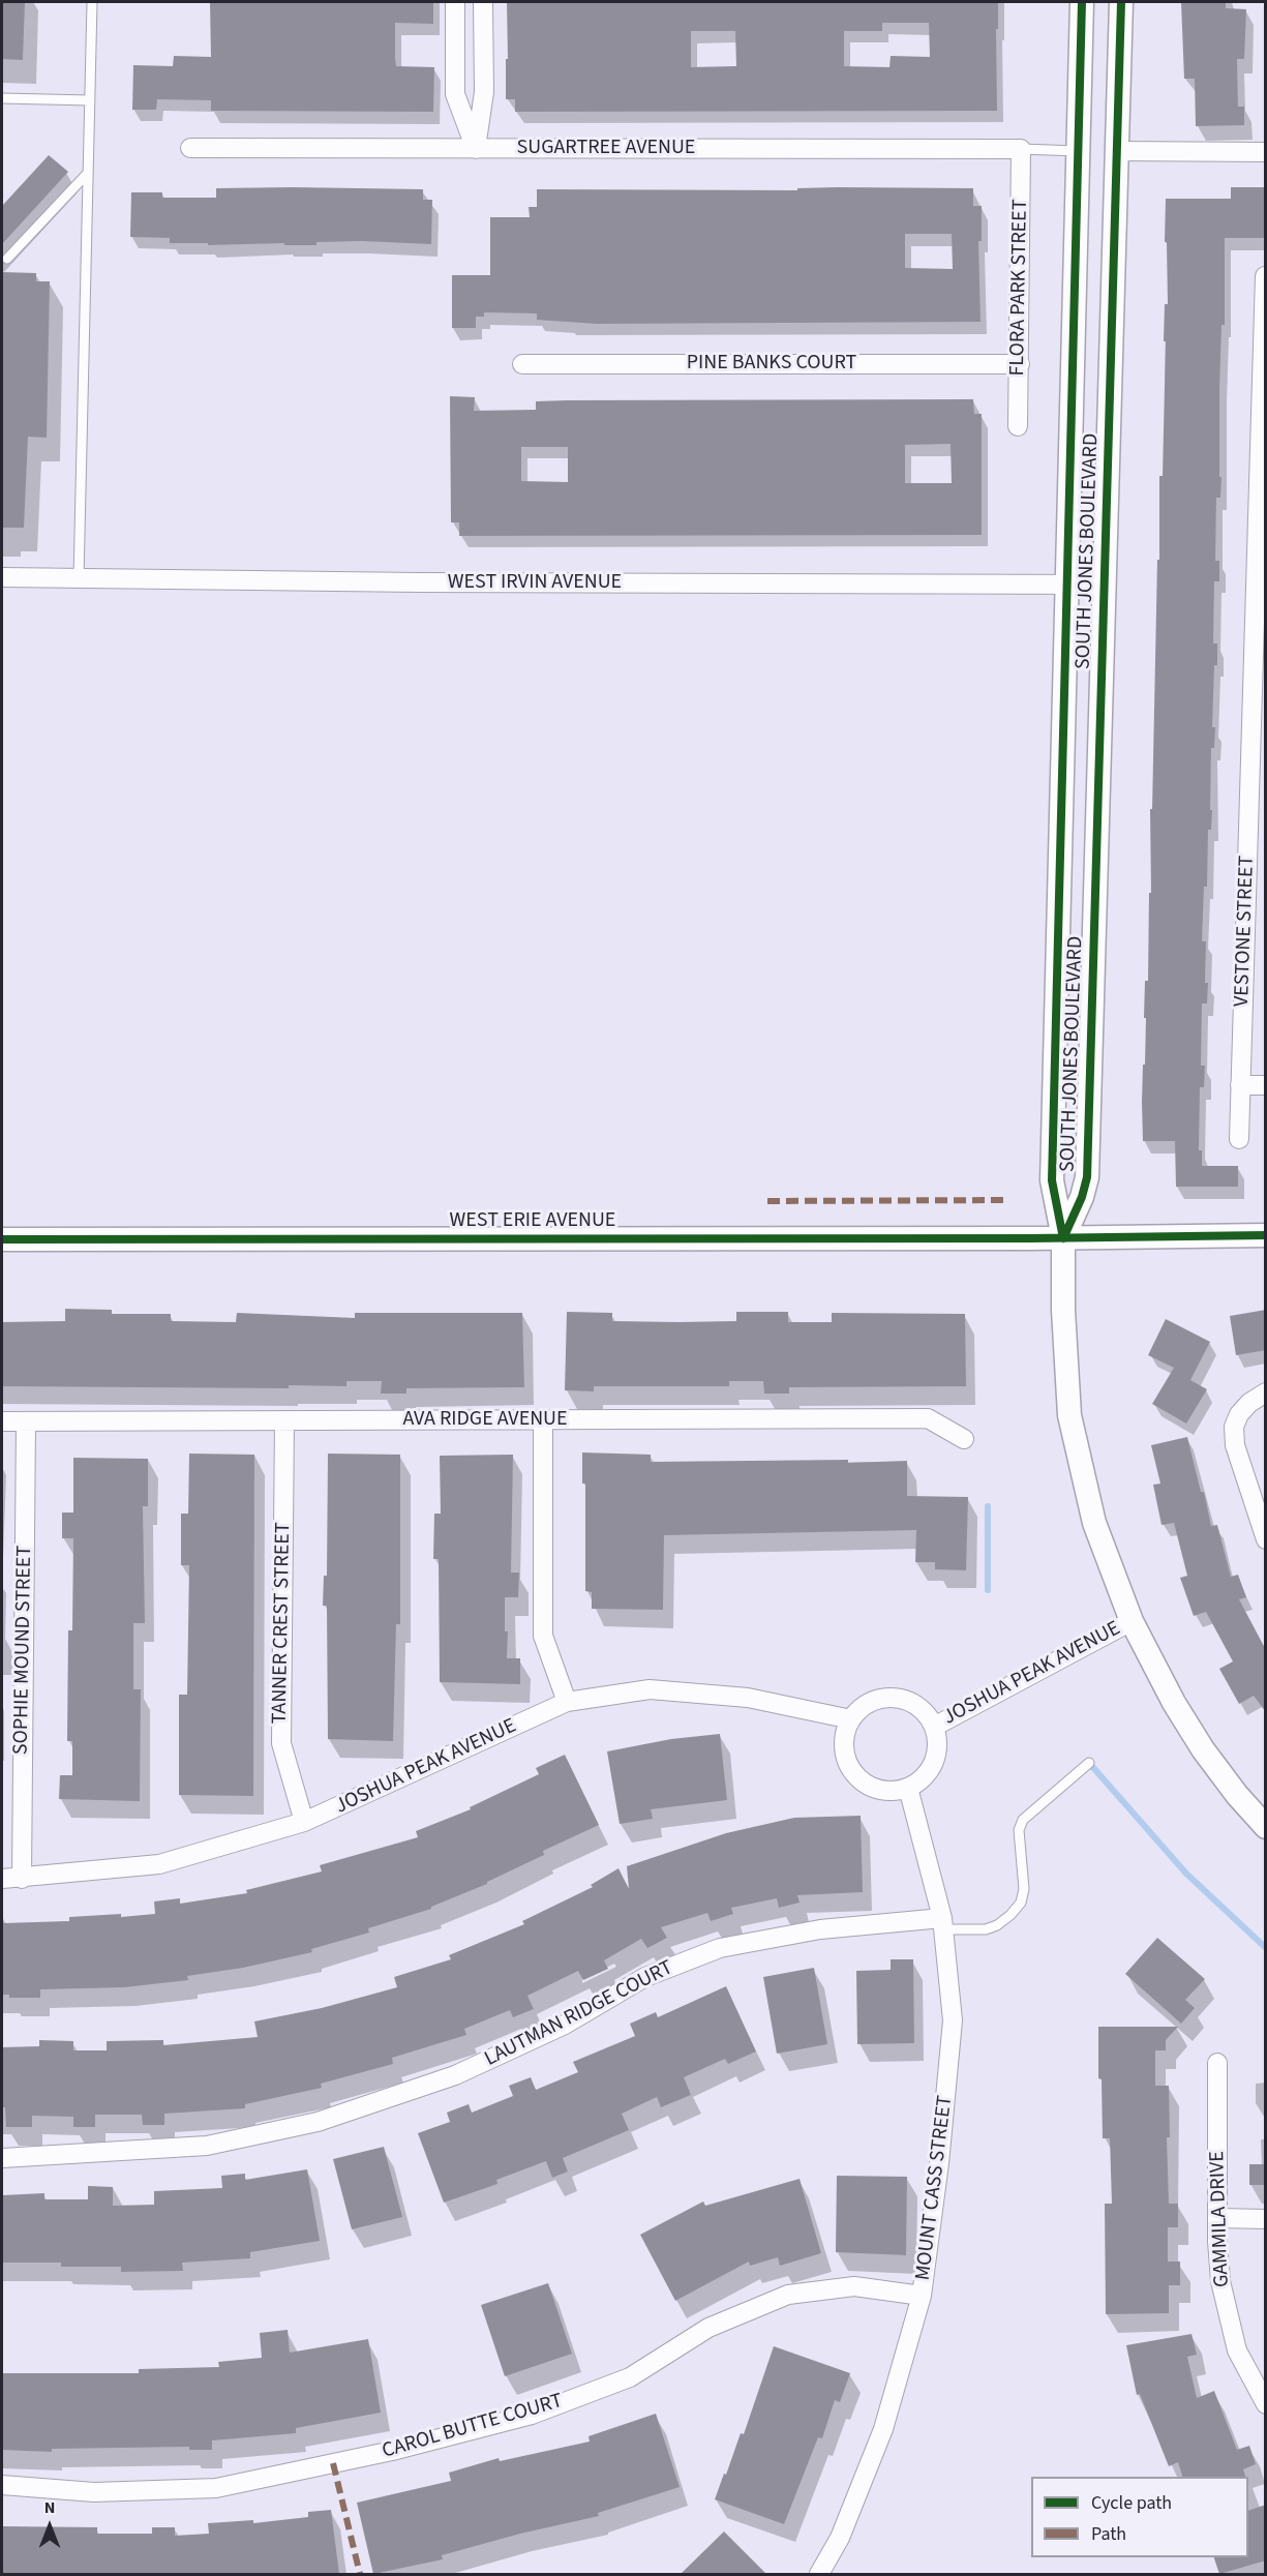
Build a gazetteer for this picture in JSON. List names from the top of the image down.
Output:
{
  "streets": {
    "street": [
      "SUGARTREE AVENUE",
      "FLORA PARK STREET",
      "PINE BANKS COURT",
      "SOUTH JONES BOULEVARD",
      "WEST IRVIN AVENUE",
      "VESTONE STREET",
      "WEST ERIE AVENUE",
      "AVA RIDGE AVENUE",
      "TANNER CREST STREET",
      "SOPHIE MOUND STREET",
      "JOSHUA PEAK AVENUE",
      "LAUTMAN RIDGE COURT",
      "MOUNT CASS STREET",
      "GAMMILA DRIVE",
      "CAROL BUTTE COURT"
    ]
  },
  "crossings": [
    ["SUGARTREE AVENUE", "FLORA PARK STREET"],
    ["FLORA PARK STREET", "PINE BANKS COURT"],
    ["SOUTH JONES BOULEVARD", "WEST IRVIN AVENUE"],
    ["SOUTH JONES BOULEVARD", "WEST ERIE AVENUE"],
    ["AVA RIDGE AVENUE", "TANNER CREST STREET"],
    ["AVA RIDGE AVENUE", "SOPHIE MOUND STREET"],
    ["TANNER CREST STREET", "JOSHUA PEAK AVENUE"],
    ["SOPHIE MOUND STREET", "JOSHUA PEAK AVENUE"],
    ["JOSHUA PEAK AVENUE", "MOUNT CASS STREET"],
    ["LAUTMAN RIDGE COURT", "MOUNT CASS STREET"],
    ["MOUNT CASS STREET", "CAROL BUTTE COURT"]
  ],
  "legend": ["Cycle path", "Path"],
  "north": "top"
}
